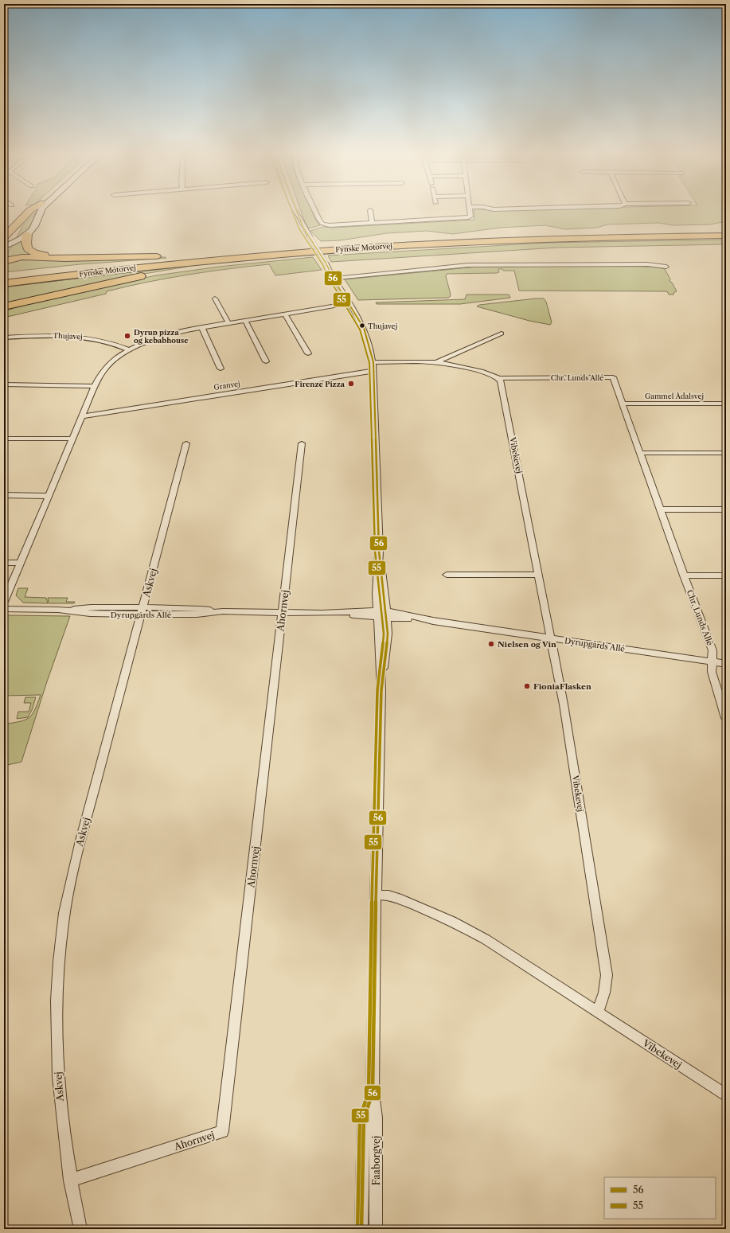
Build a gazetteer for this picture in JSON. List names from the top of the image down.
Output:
{
  "streets": {
    "highway": ["Fynske Motorvej"],
    "street": [
      "Thujavej",
      "Chr. Lunds Allé",
      "Granvej",
      "Gammel Ådalsvej",
      "Vibekevej",
      "Askvej",
      "Ahornvej",
      "Dyrupgårds Allé",
      "Faaborgvej"
    ]
  },
  "crossings": [
    ["Chr. Lunds Allé", "Gammel Ådalsvej"],
    ["Chr. Lunds Allé", "Vibekevej"],
    ["Chr. Lunds Allé", "Dyrupgårds Allé"],
    ["Granvej", "Faaborgvej"],
    ["Vibekevej", "Dyrupgårds Allé"],
    ["Vibekevej", "Faaborgvej"],
    ["Askvej", "Ahornvej"],
    ["Askvej", "Dyrupgårds Allé"],
    ["Ahornvej", "Dyrupgårds Allé"],
    ["Dyrupgårds Allé", "Faaborgvej"]
  ],
  "places": [
    "Thujavej",
    "Dyrup pizza og kebabhouse",
    "Firenze Pizza",
    "Nielsen og Vin",
    "FioniaFlasken"
  ],
  "lines": ["transit line 56", "transit line 55"],
  "legend": ["56", "55"]
}
